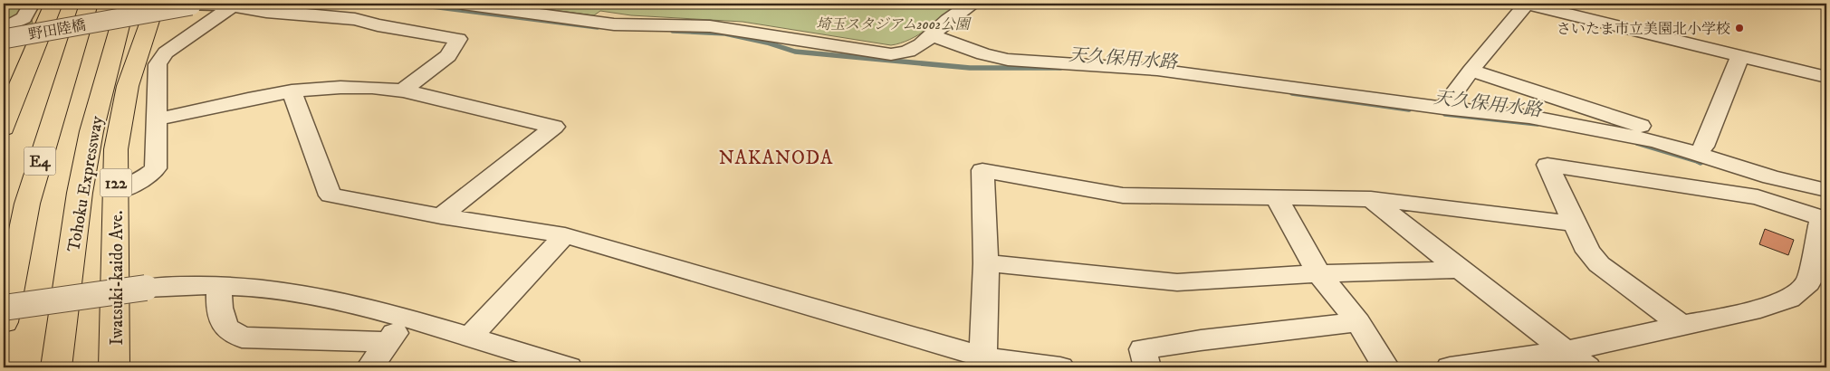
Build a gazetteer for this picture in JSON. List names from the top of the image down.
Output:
{
  "streets": {
    "highway": [
      "E4",
      "122",
      "Tohoku Expressway",
      "Iwatsuki-kaido Ave."
    ],
    "street": ["野田陸橋"]
  },
  "districts": ["NAKANODA"],
  "water": ["天久保用水路"],
  "parks": ["埼玉スタジアム2002公園"],
  "places": ["さいたま市立美園北小学校"]
}
